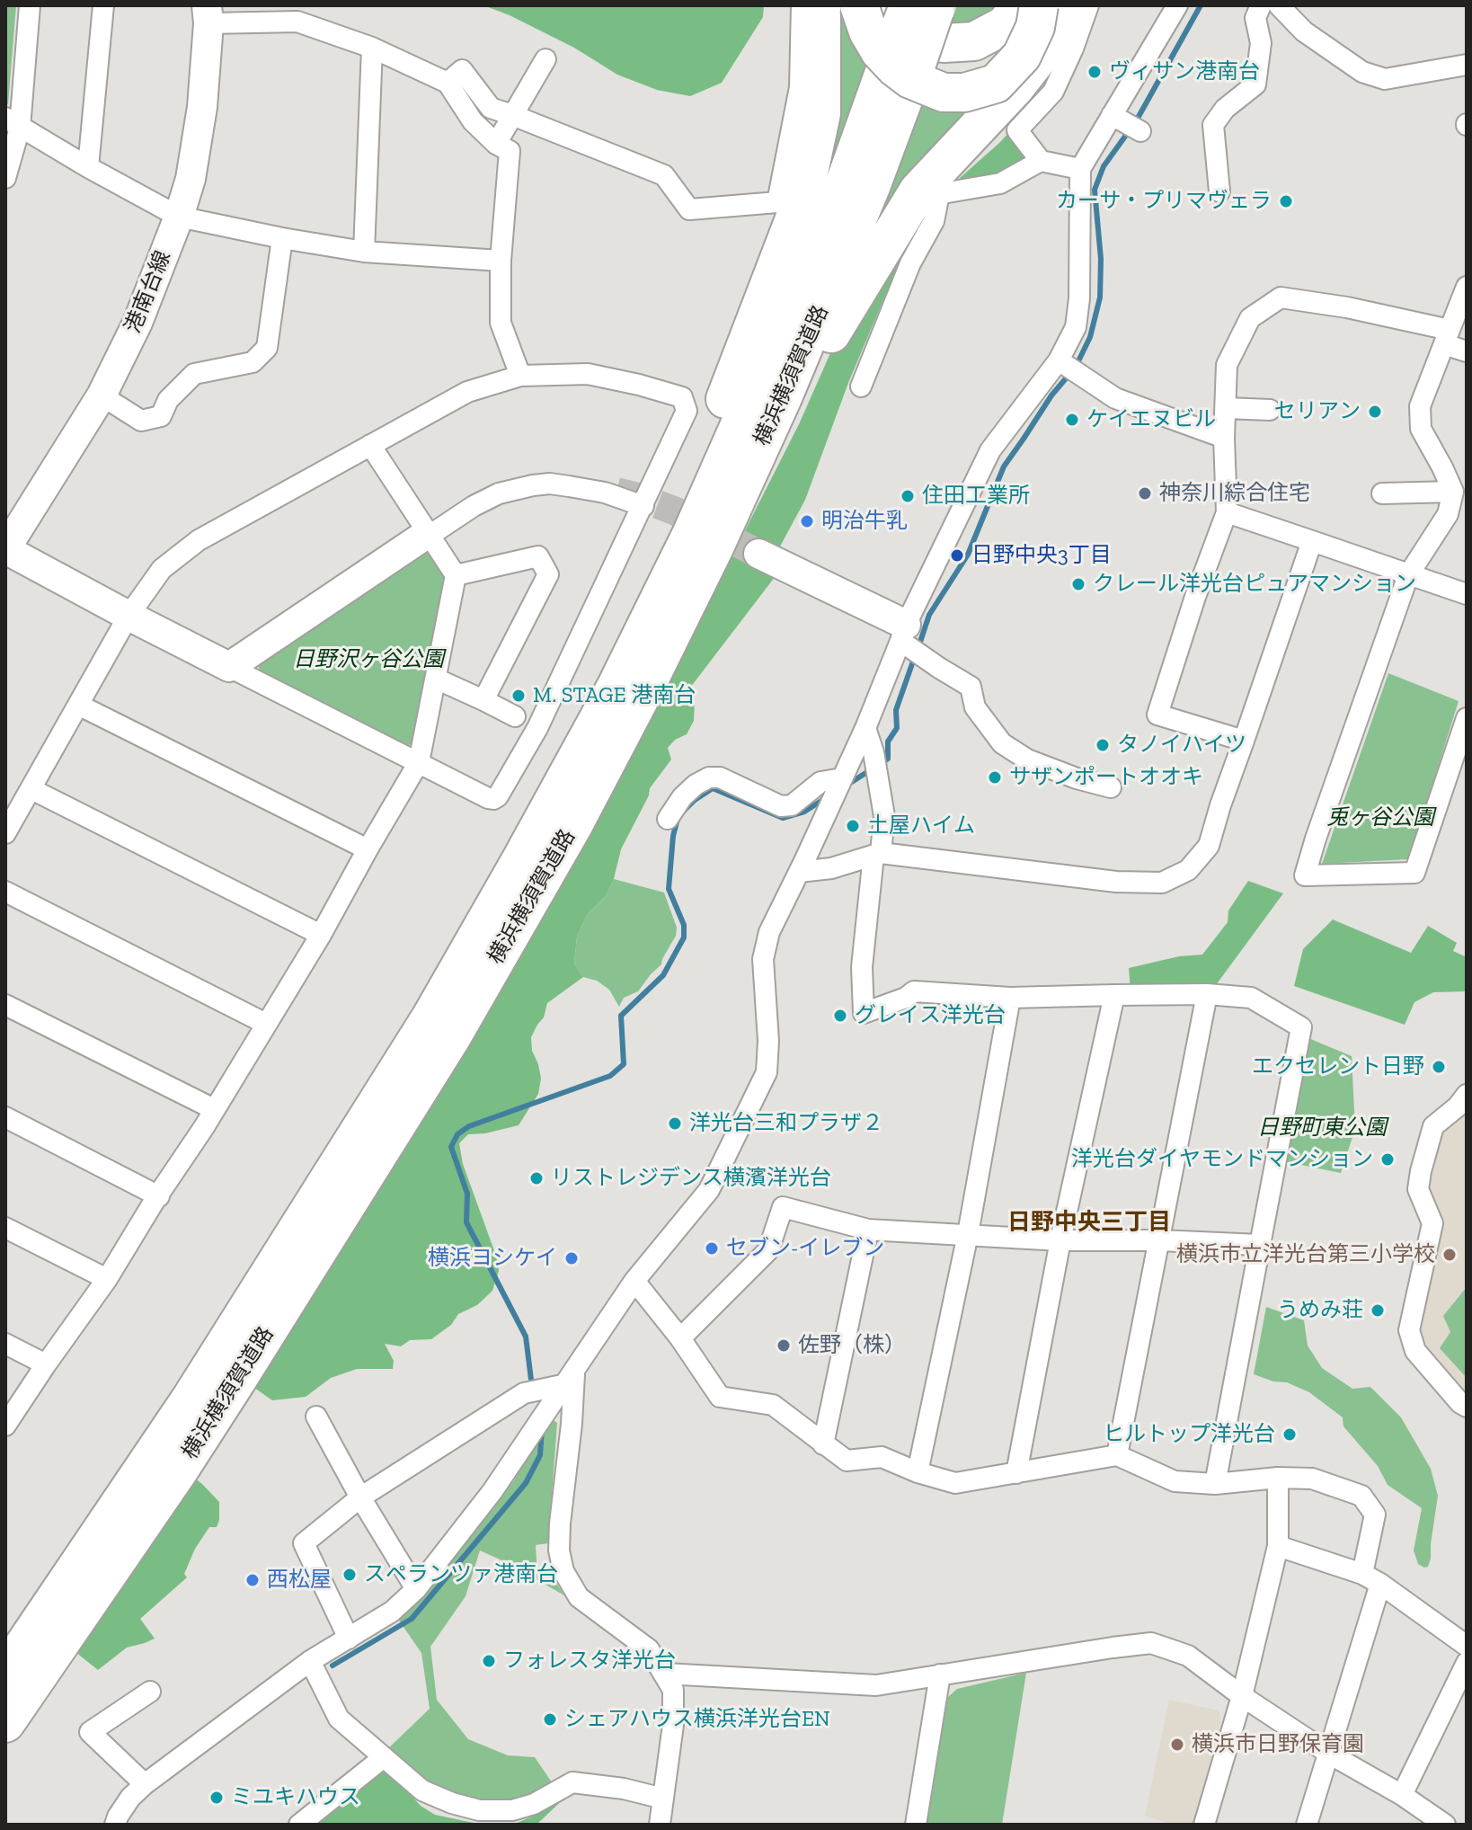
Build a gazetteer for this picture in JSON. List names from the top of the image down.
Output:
{
  "streets": {
    "highway": ["横浜横須賀道路"],
    "street": ["港南台線"]
  },
  "districts": ["日野中央三丁目"],
  "parks": ["日野沢ヶ谷公園", "兎ヶ谷公園", "日野町東公園"],
  "places": [
    "ヴィサン港南台",
    "カーサ・プリマヴェラ",
    "セリアン",
    "ケイエヌビル",
    "神奈川綜合住宅",
    "住田工業所",
    "明治牛乳",
    "日野中央3丁目",
    "クレール洋光台ピュアマンション",
    "M. STAGE 港南台",
    "タノイハイツ",
    "サザンポートオオキ",
    "土屋ハイム",
    "グレイス洋光台",
    "エクセレント日野",
    "洋光台三和プラザ２",
    "洋光台ダイヤモンドマンション",
    "リストレジデンス横濱洋光台",
    "セブン-イレブン",
    "横浜市立洋光台第三小学校",
    "横浜ヨシケイ",
    "うめみ荘",
    "佐野（株）",
    "ヒルトップ洋光台",
    "スペランツァ港南台",
    "西松屋",
    "フォレスタ洋光台",
    "シェアハウス横浜洋光台EN",
    "横浜市日野保育園",
    "ミユキハウス"
  ]
}
